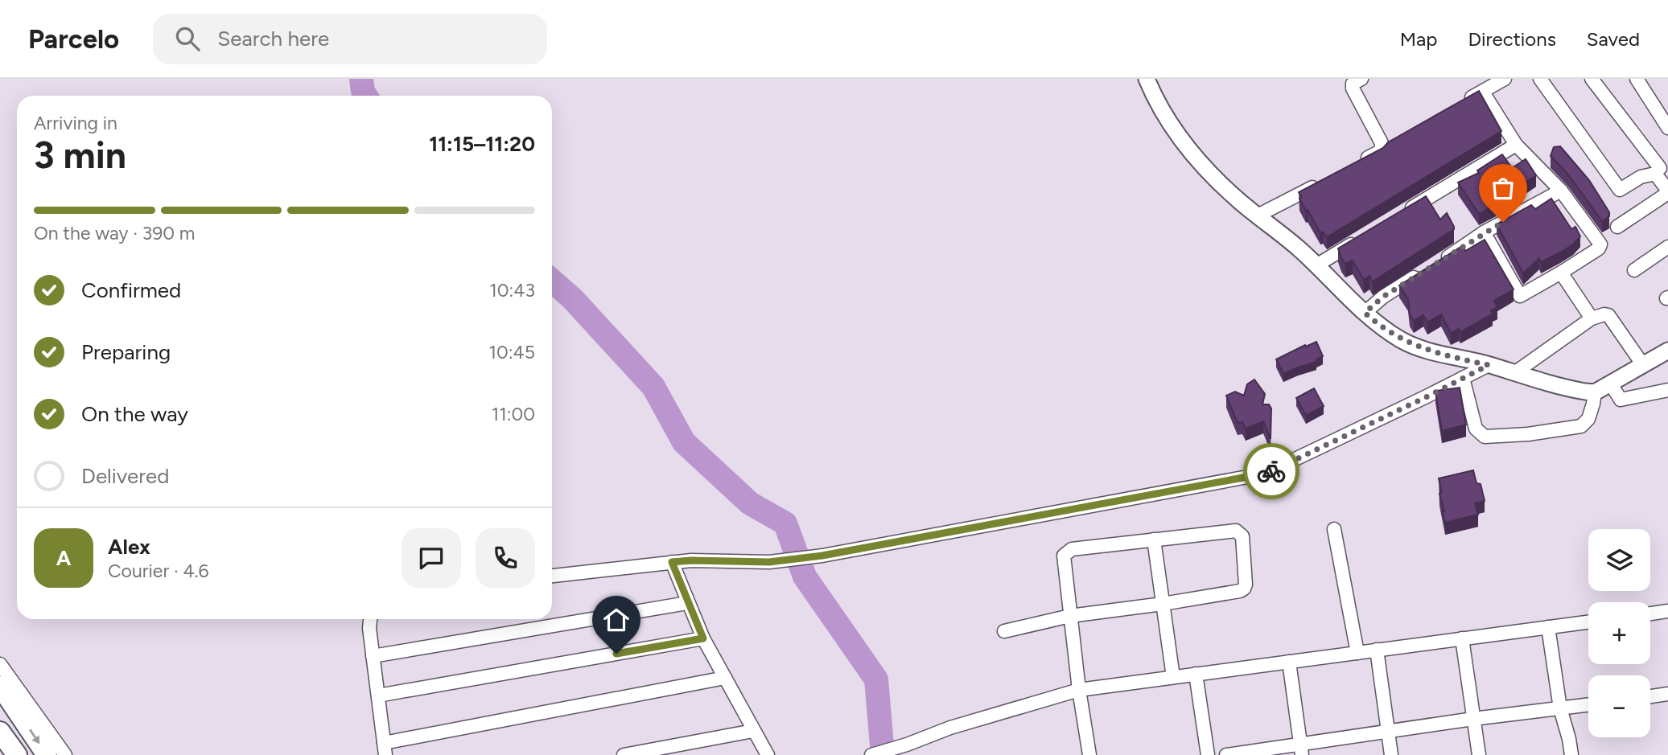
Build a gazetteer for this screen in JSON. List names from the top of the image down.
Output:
{
  "page": {
    "header": "Parcelo",
    "search": "Search here",
    "nav": ["Map", "Directions", "Saved"],
    "heading": ["3 min", "Arriving in", "11:15–11:20"],
    "panel": ["Alex", "Courier · 4.6"],
    "bar": "On the way · 390 m",
    "list": [
      ["Confirmed", "10:43"],
      ["Preparing", "10:45"],
      ["On the way", "11:00"],
      "Delivered"
    ],
    "round": "A",
    "map_buttons": ["+", "−"]
  }
}
